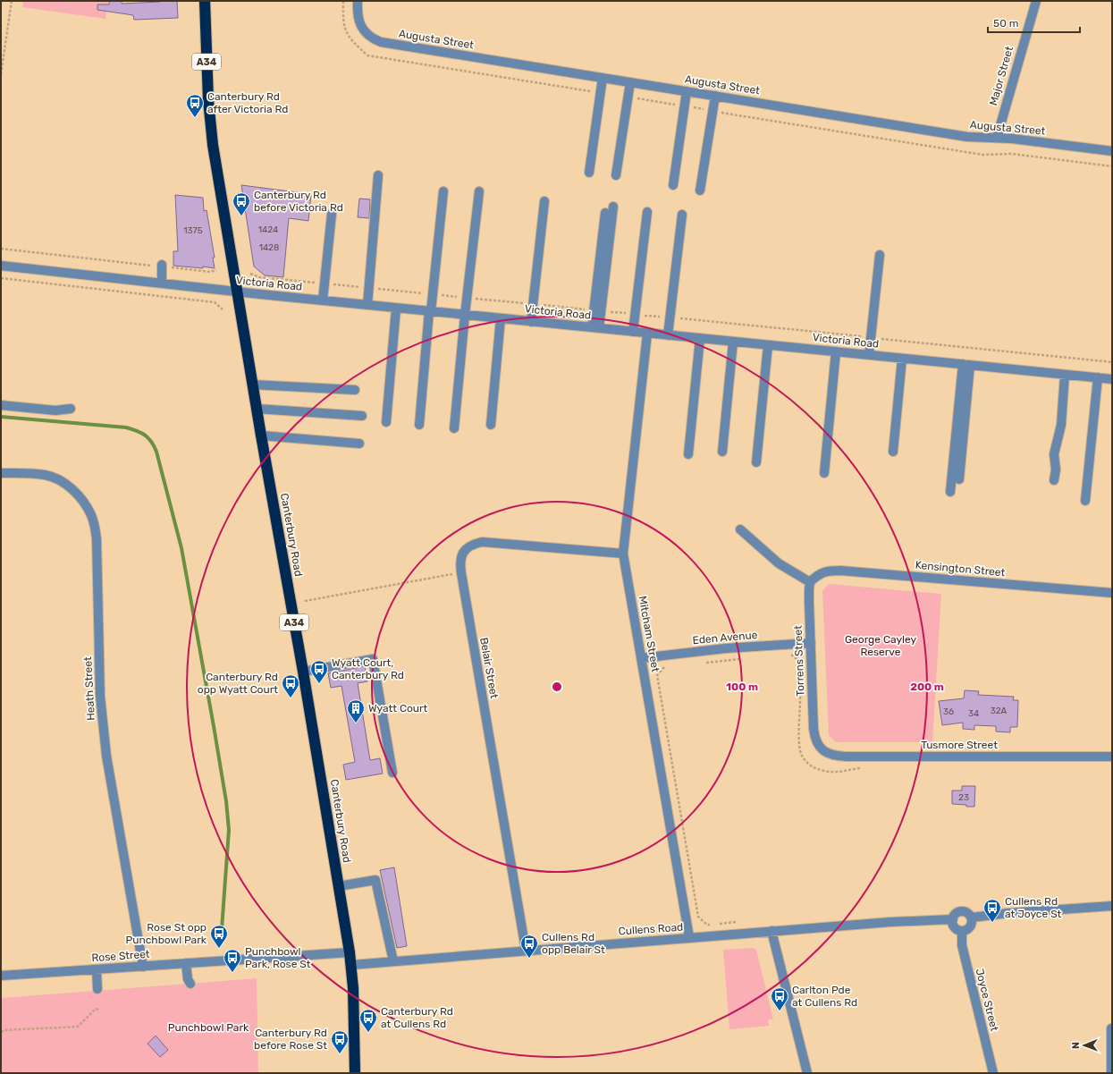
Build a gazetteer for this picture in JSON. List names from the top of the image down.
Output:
{
  "streets": {
    "highway": ["A34", "Canterbury Road"],
    "street": [
      "Augusta Street",
      "Major Street",
      "Victoria Road",
      "Kensington Street",
      "Mitcham Street",
      "Eden Avenue",
      "Torrens Street",
      "Belair Street",
      "Heath Street",
      "Tusmore Street",
      "Cullens Road",
      "Rose Street",
      "Joyce Street"
    ]
  },
  "crossings": [
    ["Augusta Street", "Major Street"],
    ["Victoria Road", "Canterbury Road"],
    ["Victoria Road", "Mitcham Street"],
    ["Canterbury Road", "Cullens Road"],
    ["Canterbury Road", "Rose Street"],
    ["Kensington Street", "Torrens Street"],
    ["Mitcham Street", "Eden Avenue"],
    ["Mitcham Street", "Belair Street"],
    ["Mitcham Street", "Cullens Road"],
    ["Eden Avenue", "Torrens Street"],
    ["Torrens Street", "Tusmore Street"],
    ["Belair Street", "Cullens Road"],
    ["Heath Street", "Rose Street"],
    ["Cullens Road", "Joyce Street"]
  ],
  "parks": ["George Cayley Reserve", "Punchbowl Park"],
  "places": {
    "bus stop": [
      "Canterbury Rd after Victoria Rd",
      "Canterbury Rd before Victoria Rd",
      "Wyatt Court, Canterbury Rd",
      "Canterbury Rd opp Wyatt Court",
      "Cullens Rd at Joyce St",
      "Rose St opp Punchbowl Park",
      "Cullens Rd opp Belair St",
      "Punchbowl Park, Rose St",
      "Carlton Pde at Cullens Rd",
      "Canterbury Rd at Cullens Rd",
      "Canterbury Rd before Rose St"
    ],
    "building": ["Wyatt Court"]
  },
  "house_numbers": [
    "1424",
    "1375",
    "1428",
    "32A",
    "36",
    "34",
    "23"
  ],
  "scale_bar": "50 m",
  "north": "left",
  "rings": ["100 m", "200 m"]
}
